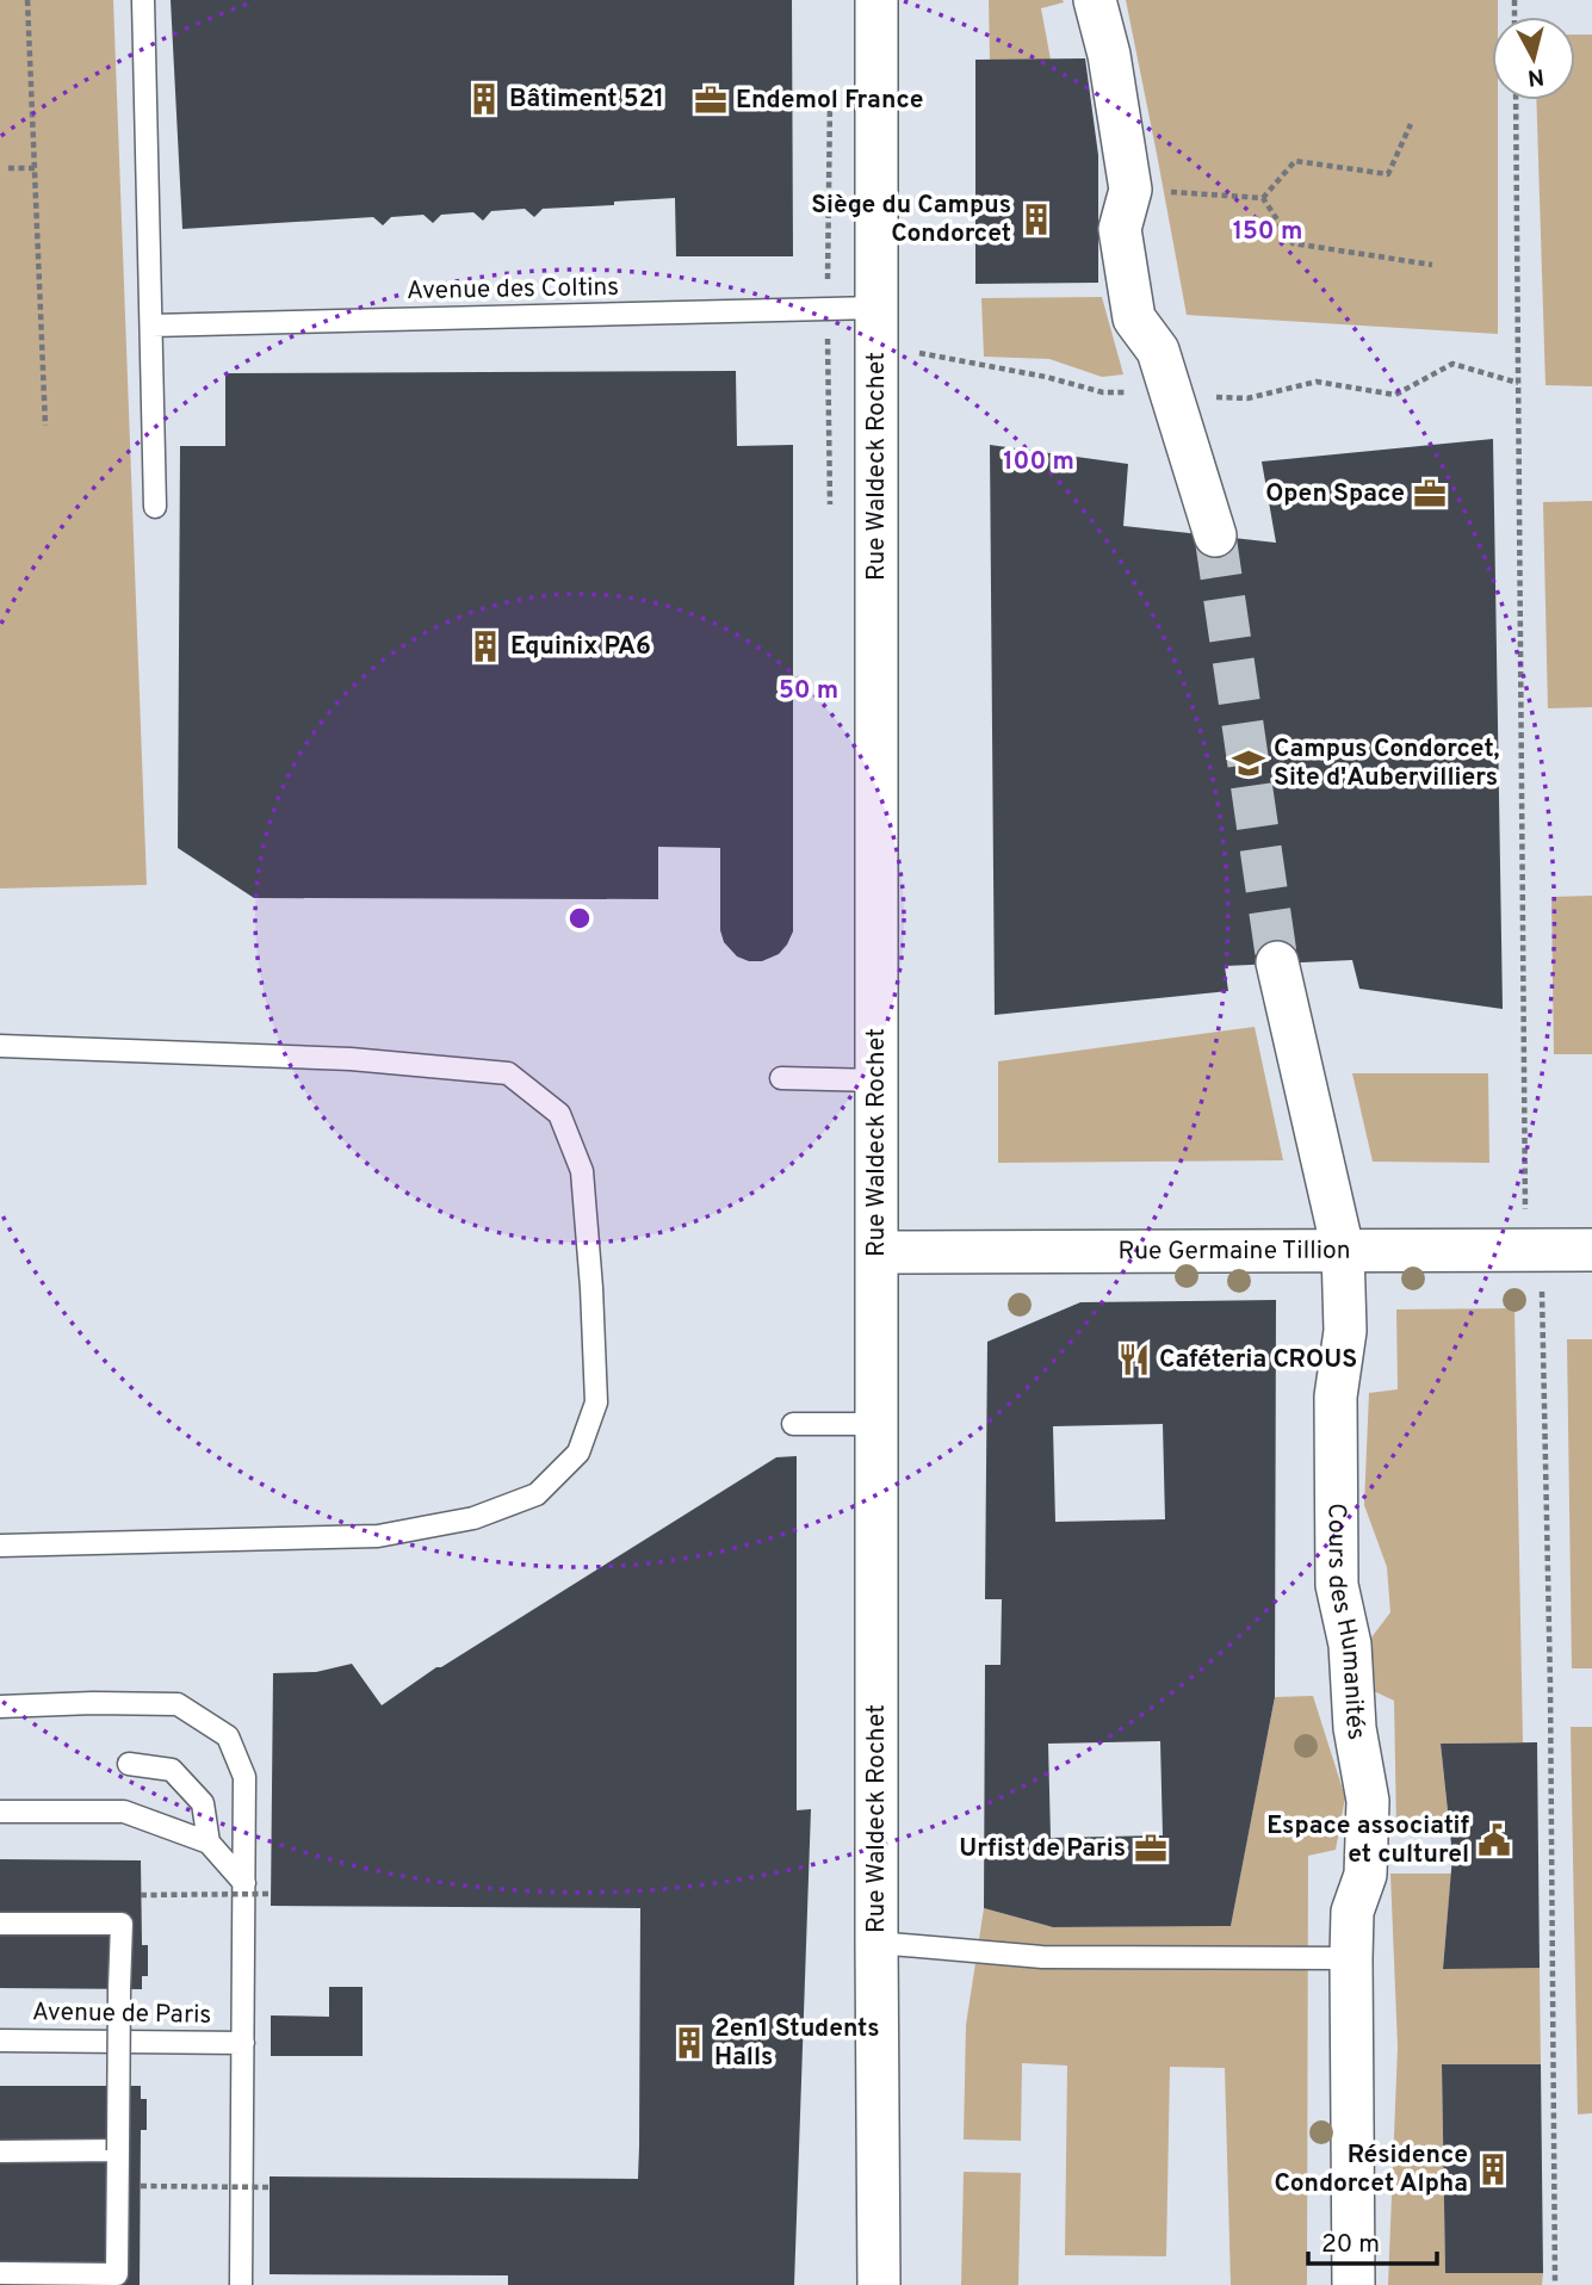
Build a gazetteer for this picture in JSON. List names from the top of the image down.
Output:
{
  "streets": {
    "street": ["Rue Waldeck Rochet", "Rue Germaine Tillion", "Cours des Humanités"],
    "lane": ["Avenue des Coltins", "Avenue de Paris"]
  },
  "crossings": [
    ["Avenue des Coltins", "Rue Waldeck Rochet"],
    ["Rue Waldeck Rochet", "Rue Germaine Tillion"],
    ["Rue Germaine Tillion", "Cours des Humanités"]
  ],
  "places": {
    "building": [
      "Bâtiment 521",
      "Siège du Campus Condorcet",
      "Equinix PA6",
      "2en1 Students Halls",
      "Résidence Condorcet Alpha"
    ],
    "office": ["Endemol France", "Open Space", "Urfist de Paris"],
    "school or university": ["Campus Condorcet, Site d'Aubervilliers"],
    "restaurant": ["Caféteria CROUS"],
    "public building": ["Espace associatif et culturel"]
  },
  "scale_bar": "20 m",
  "north": "bottom",
  "rings": ["150 m", "100 m", "50 m"]
}
